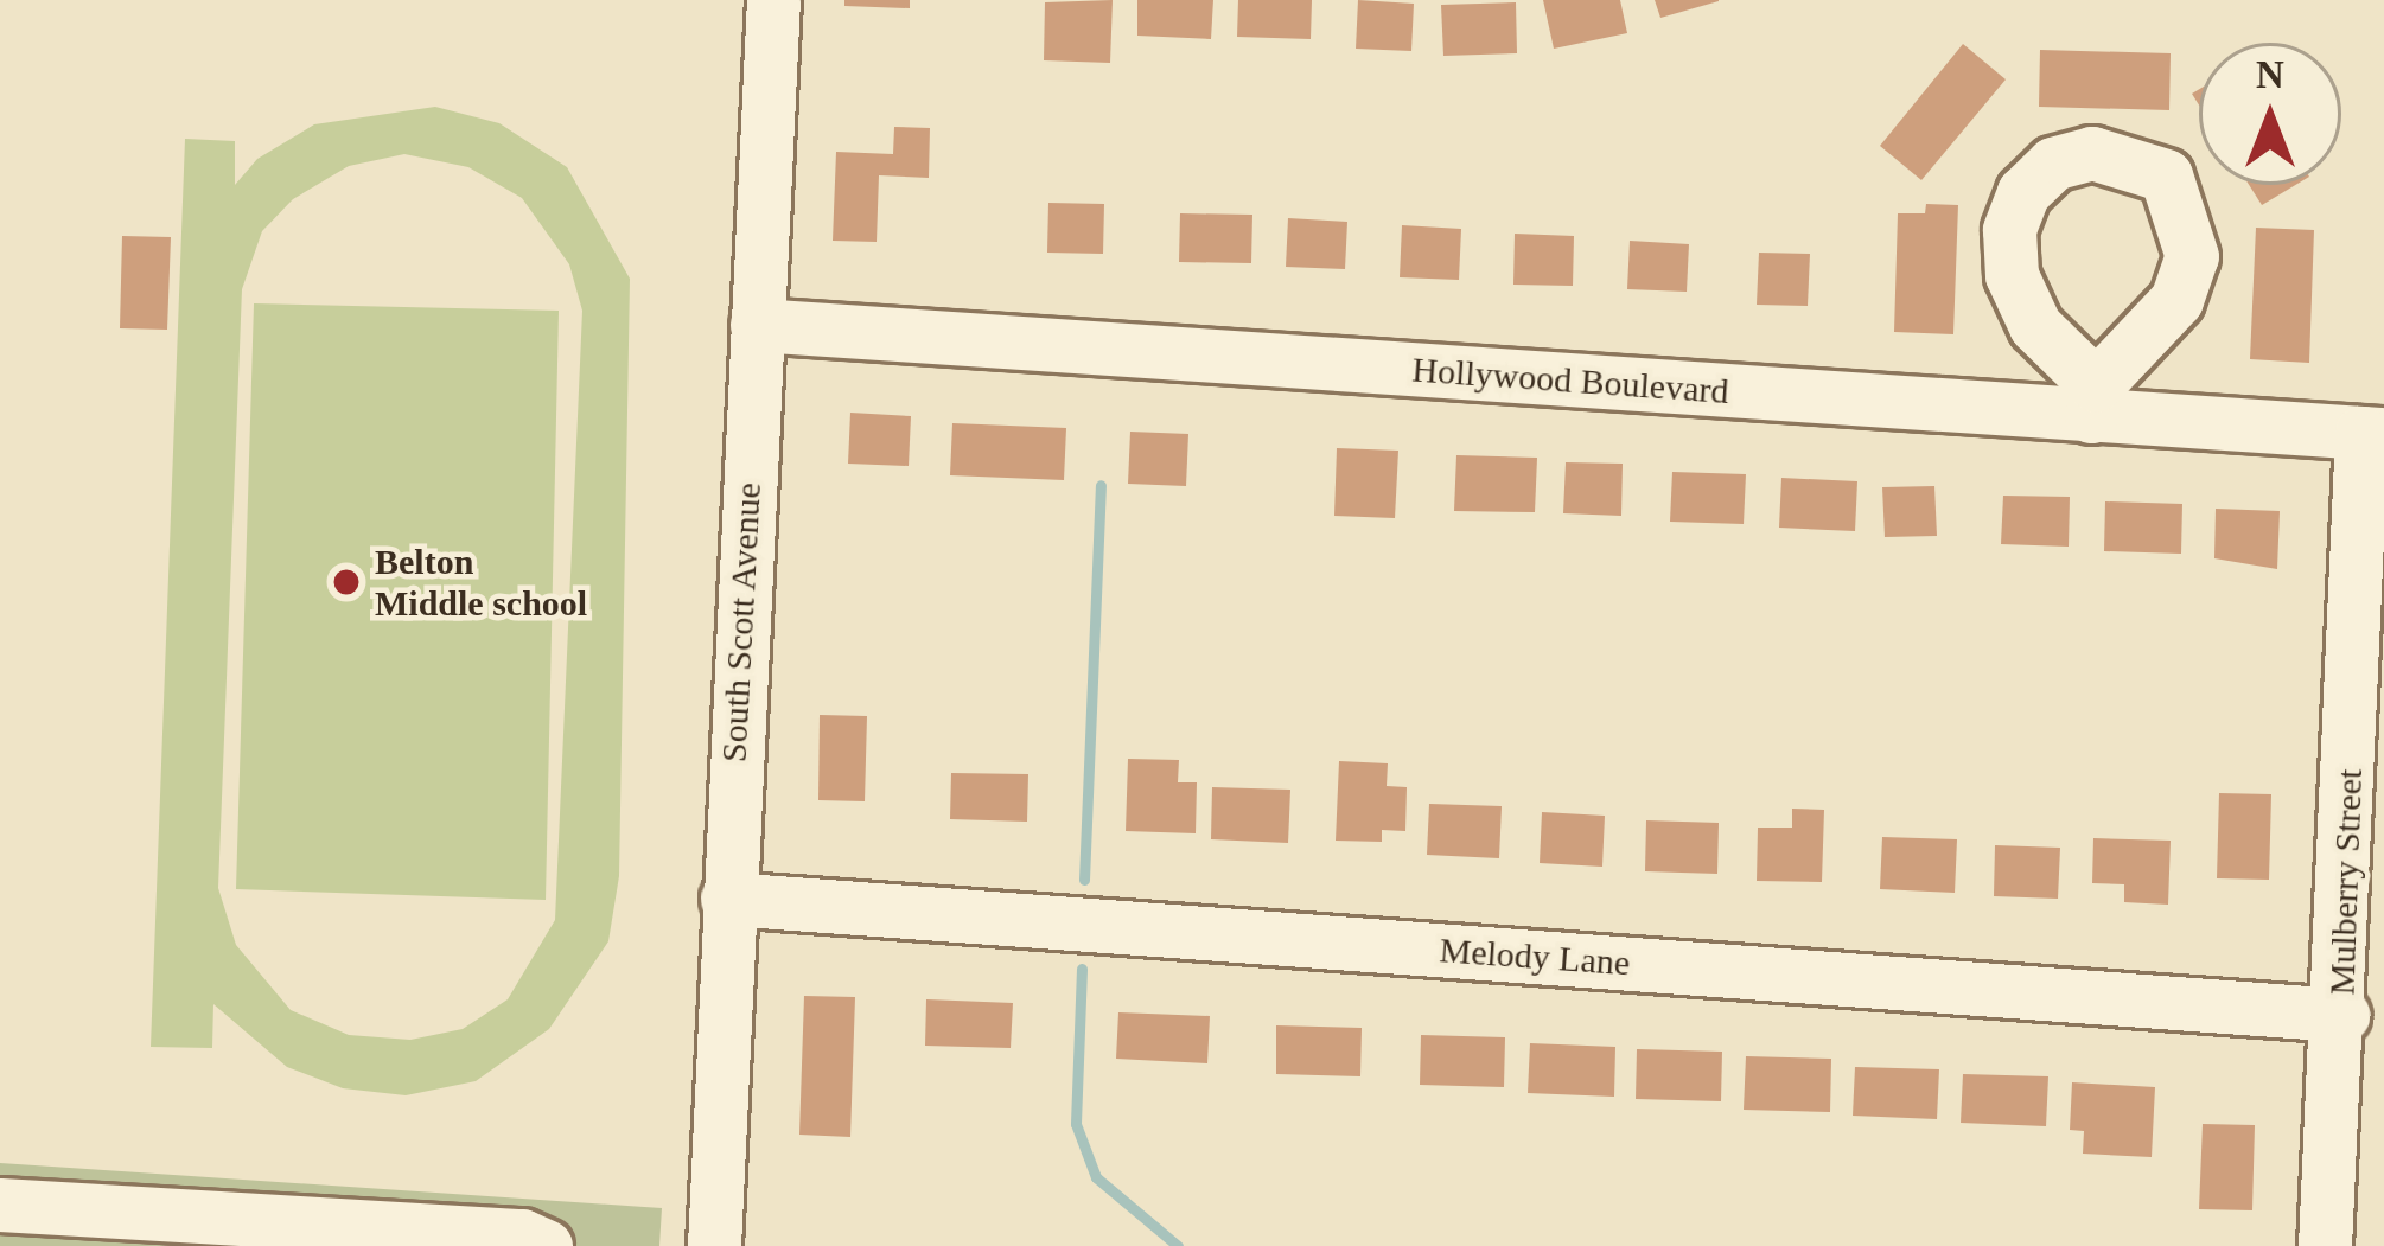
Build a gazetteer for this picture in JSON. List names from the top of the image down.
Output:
{
  "streets": {
    "street": [
      "Hollywood Boulevard",
      "South Scott Avenue",
      "Mulberry Street",
      "Melody Lane"
    ]
  },
  "crossings": [
    ["Hollywood Boulevard", "South Scott Avenue"],
    ["Hollywood Boulevard", "Mulberry Street"],
    ["South Scott Avenue", "Melody Lane"],
    ["Mulberry Street", "Melody Lane"]
  ],
  "places": ["Belton Middle school"],
  "north": "top"
}
